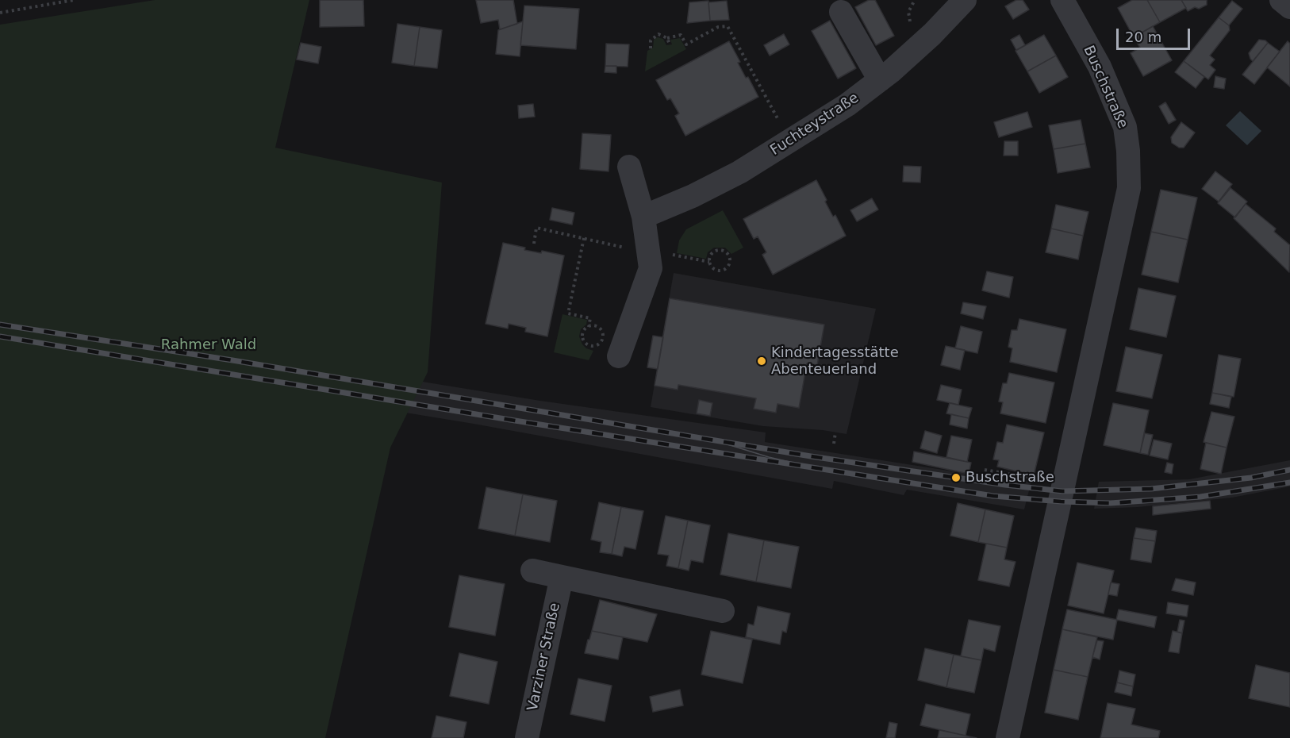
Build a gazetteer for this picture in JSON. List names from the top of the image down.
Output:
{
  "streets": {
    "street": ["Buschstraße", "Fuchteystraße", "Varziner Straße"]
  },
  "parks": ["Rahmer Wald"],
  "places": ["Kindertagesstätte Abenteuerland", "Buschstraße"],
  "scale_bar": "20 m"
}
